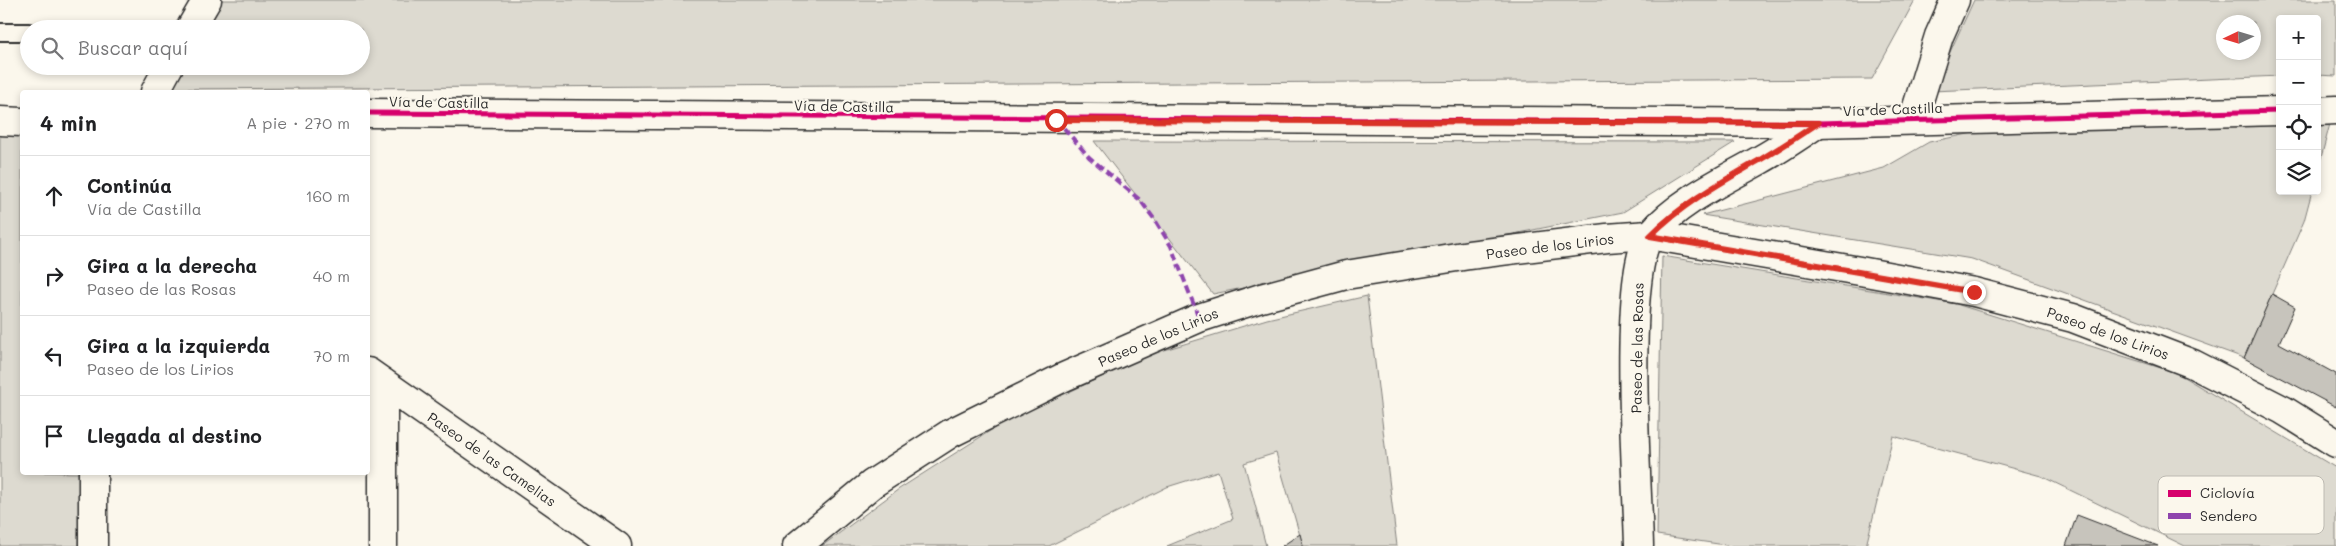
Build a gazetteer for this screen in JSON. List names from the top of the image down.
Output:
{
  "streets": {
    "street": [
      "Vía de Castilla",
      "Paseo de los Lirios",
      "Paseo de las Rosas",
      "Paseo de las Camelias"
    ]
  },
  "crossings": [
    ["Vía de Castilla", "Paseo de las Rosas"],
    ["Paseo de los Lirios", "Paseo de las Rosas"]
  ],
  "legend": ["Ciclovía", "Sendero"],
  "north": "left",
  "page": {
    "map_buttons": ["+", "−"],
    "search": "Buscar aquí",
    "heading": ["4 min", "A pie · 270 m"],
    "list": [
      ["Continúa", "Vía de Castilla", "160 m"],
      ["Gira a la derecha", "Paseo de las Rosas", "40 m"],
      ["Gira a la izquierda", "Paseo de los Lirios", "70 m"],
      "Llegada al destino"
    ]
  }
}
